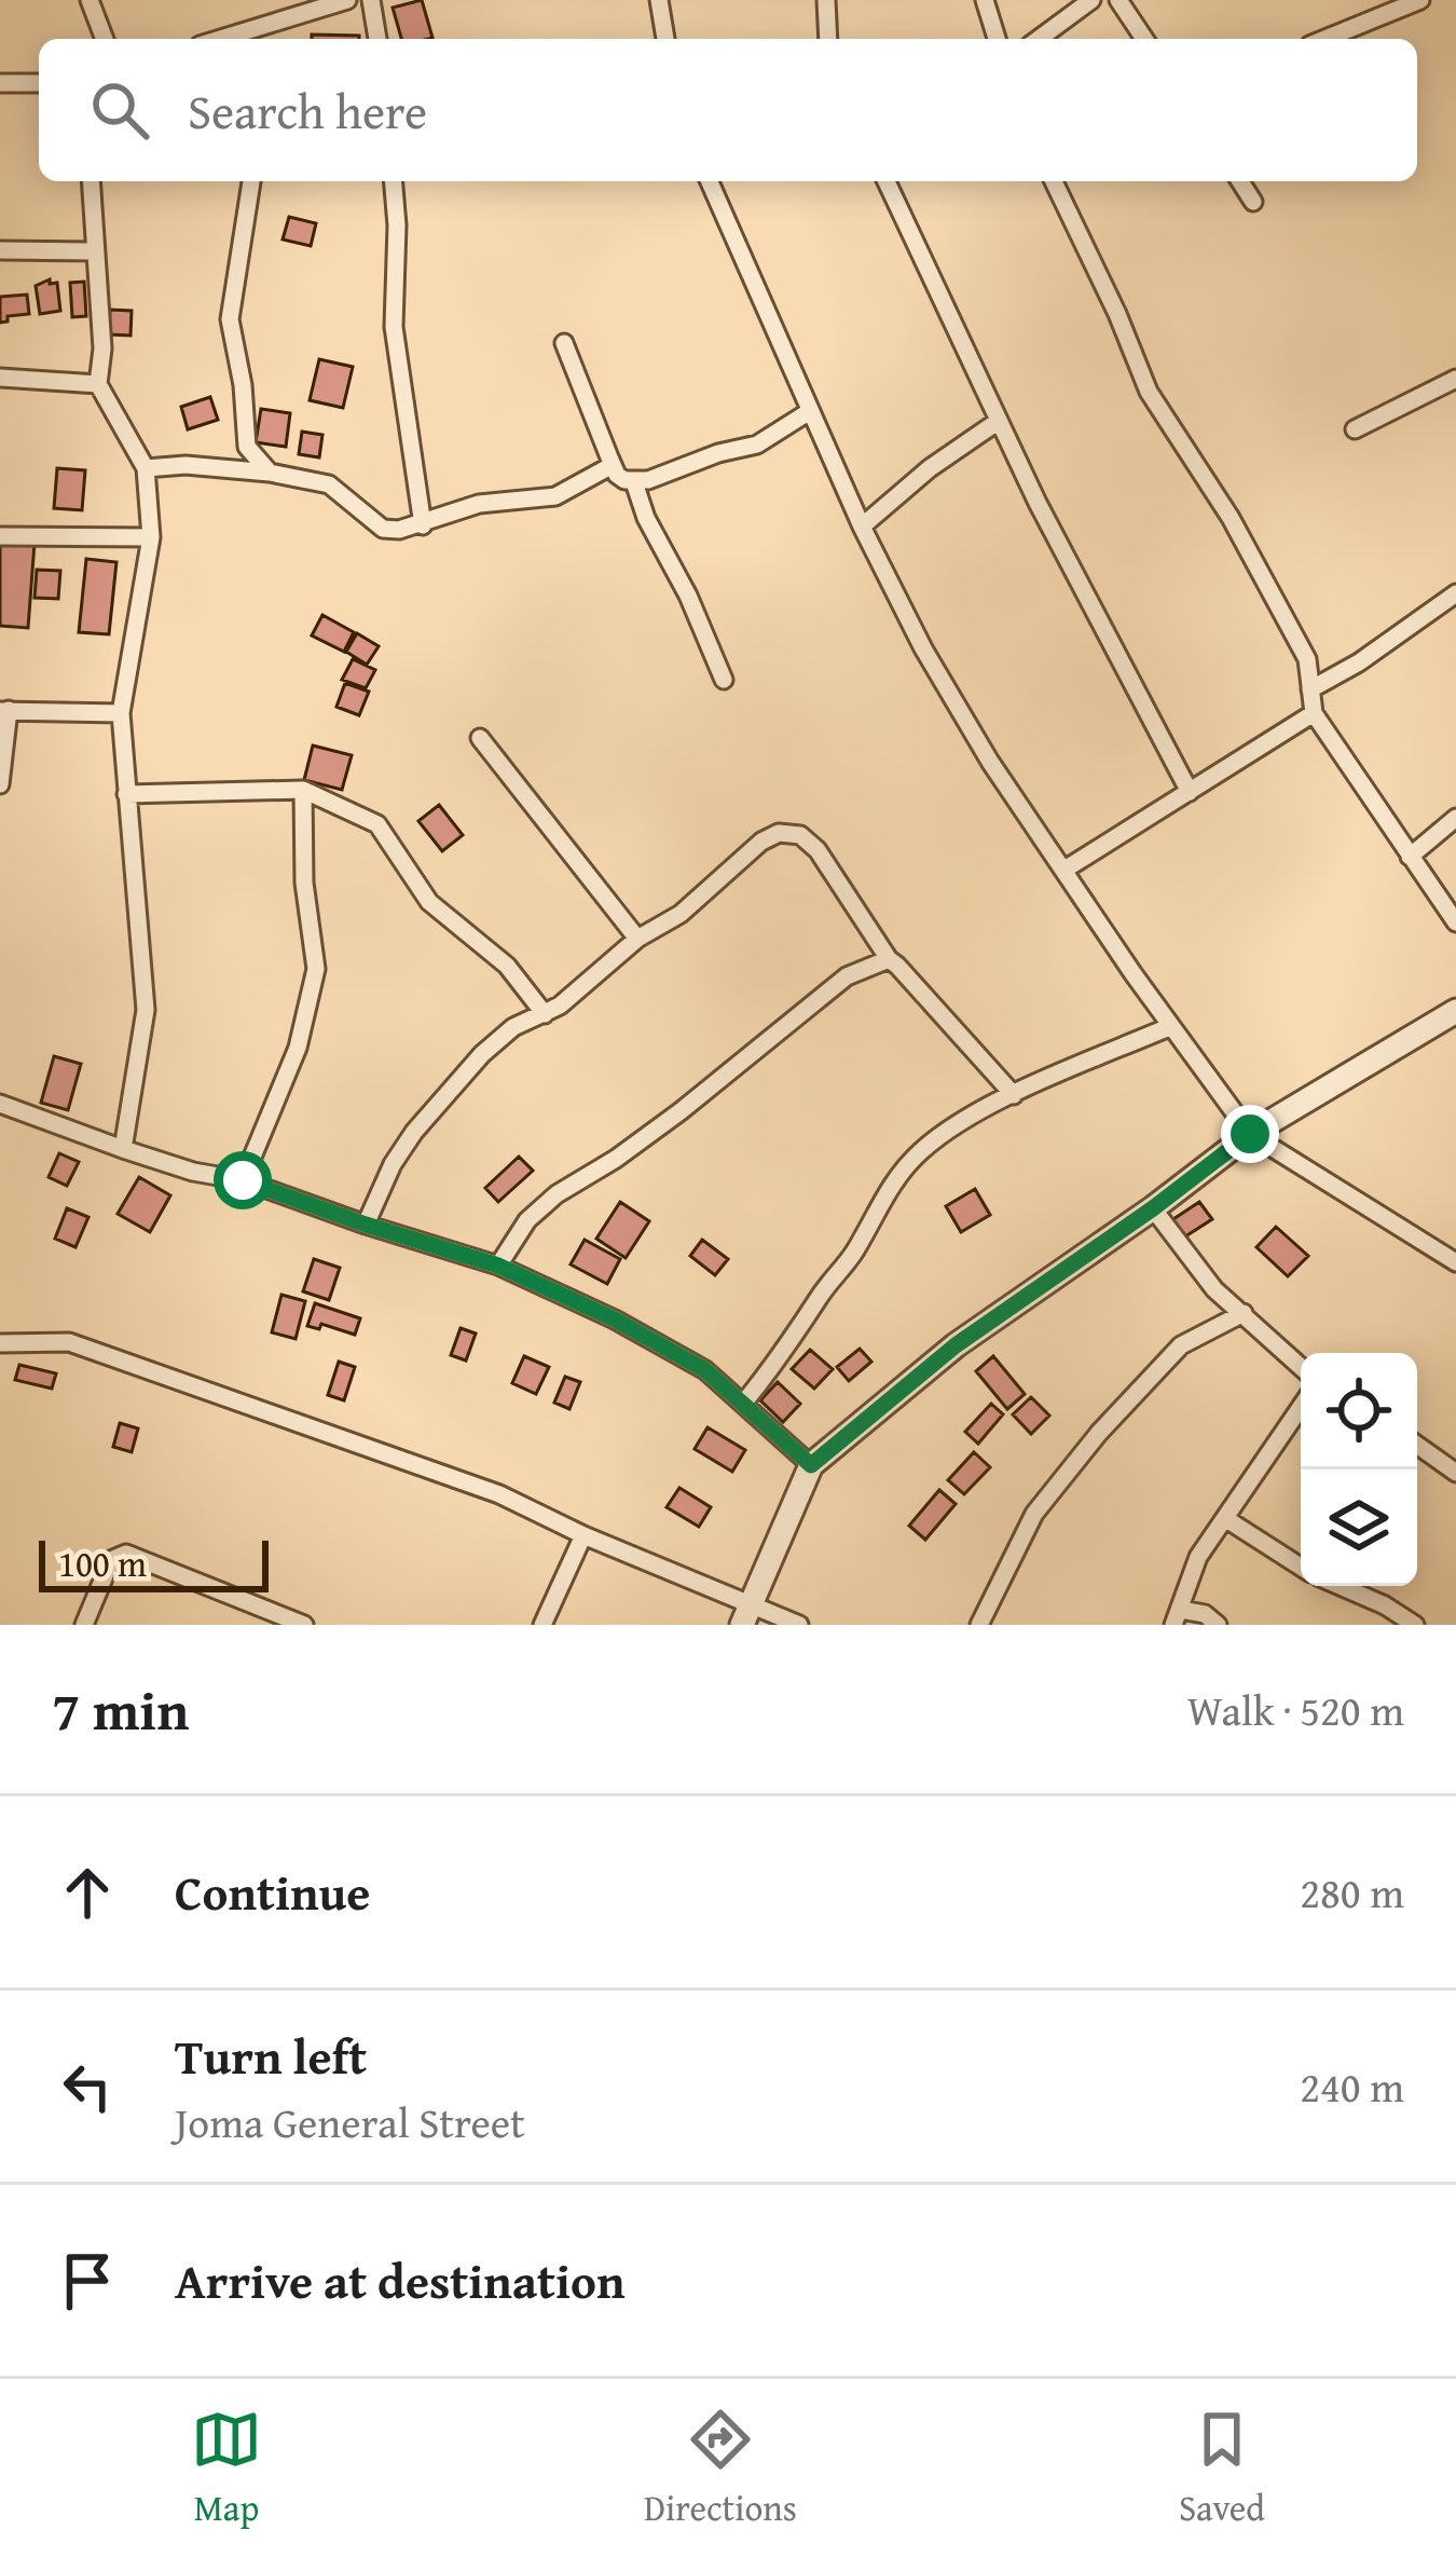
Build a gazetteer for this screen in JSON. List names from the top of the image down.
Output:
{
  "scale_bar": "100 m",
  "page": {
    "search": "Search here",
    "scale": "100 m",
    "heading": ["7 min", "Walk · 520 m"],
    "list": [
      ["Continue", "280 m"],
      ["Turn left", "Joma General Street", "240 m"],
      "Arrive at destination"
    ],
    "nav": ["Map", "Directions", "Saved"]
  }
}
